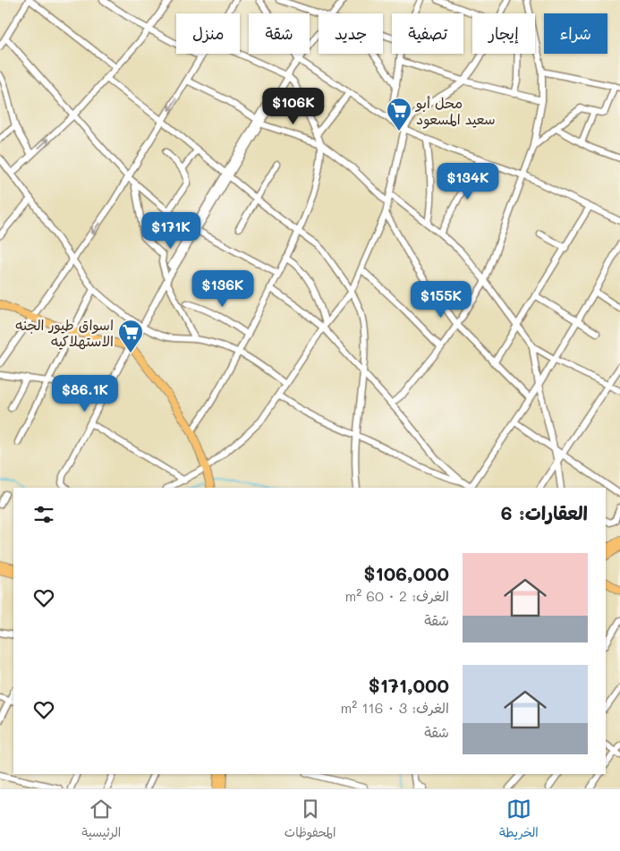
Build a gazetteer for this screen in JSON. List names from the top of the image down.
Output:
{
  "places": {
    "supermarket": ["محل أبو سعيد المسعود", "اسواق طيور الجنه الاستهلاكيه"]
  },
  "page": {
    "chip": [
      "شراء",
      "إيجار",
      "تصفية",
      "جديد",
      "شقة",
      "منزل"
    ],
    "price": [
      "$106K",
      "$134K",
      "$171K",
      "$136K",
      "$155K",
      "$86.1K"
    ],
    "heading": "العقارات: 6",
    "list": [
      {
        "name": "$106,000",
        "note": "الغرف: 2 · 60 m² · شقة"
      },
      {
        "name": "$171,000",
        "note": "الغرف: 3 · 116 m² · شقة"
      }
    ],
    "tabs": ["الخريطة", "المحفوظات", "الرئيسية"]
  }
}
